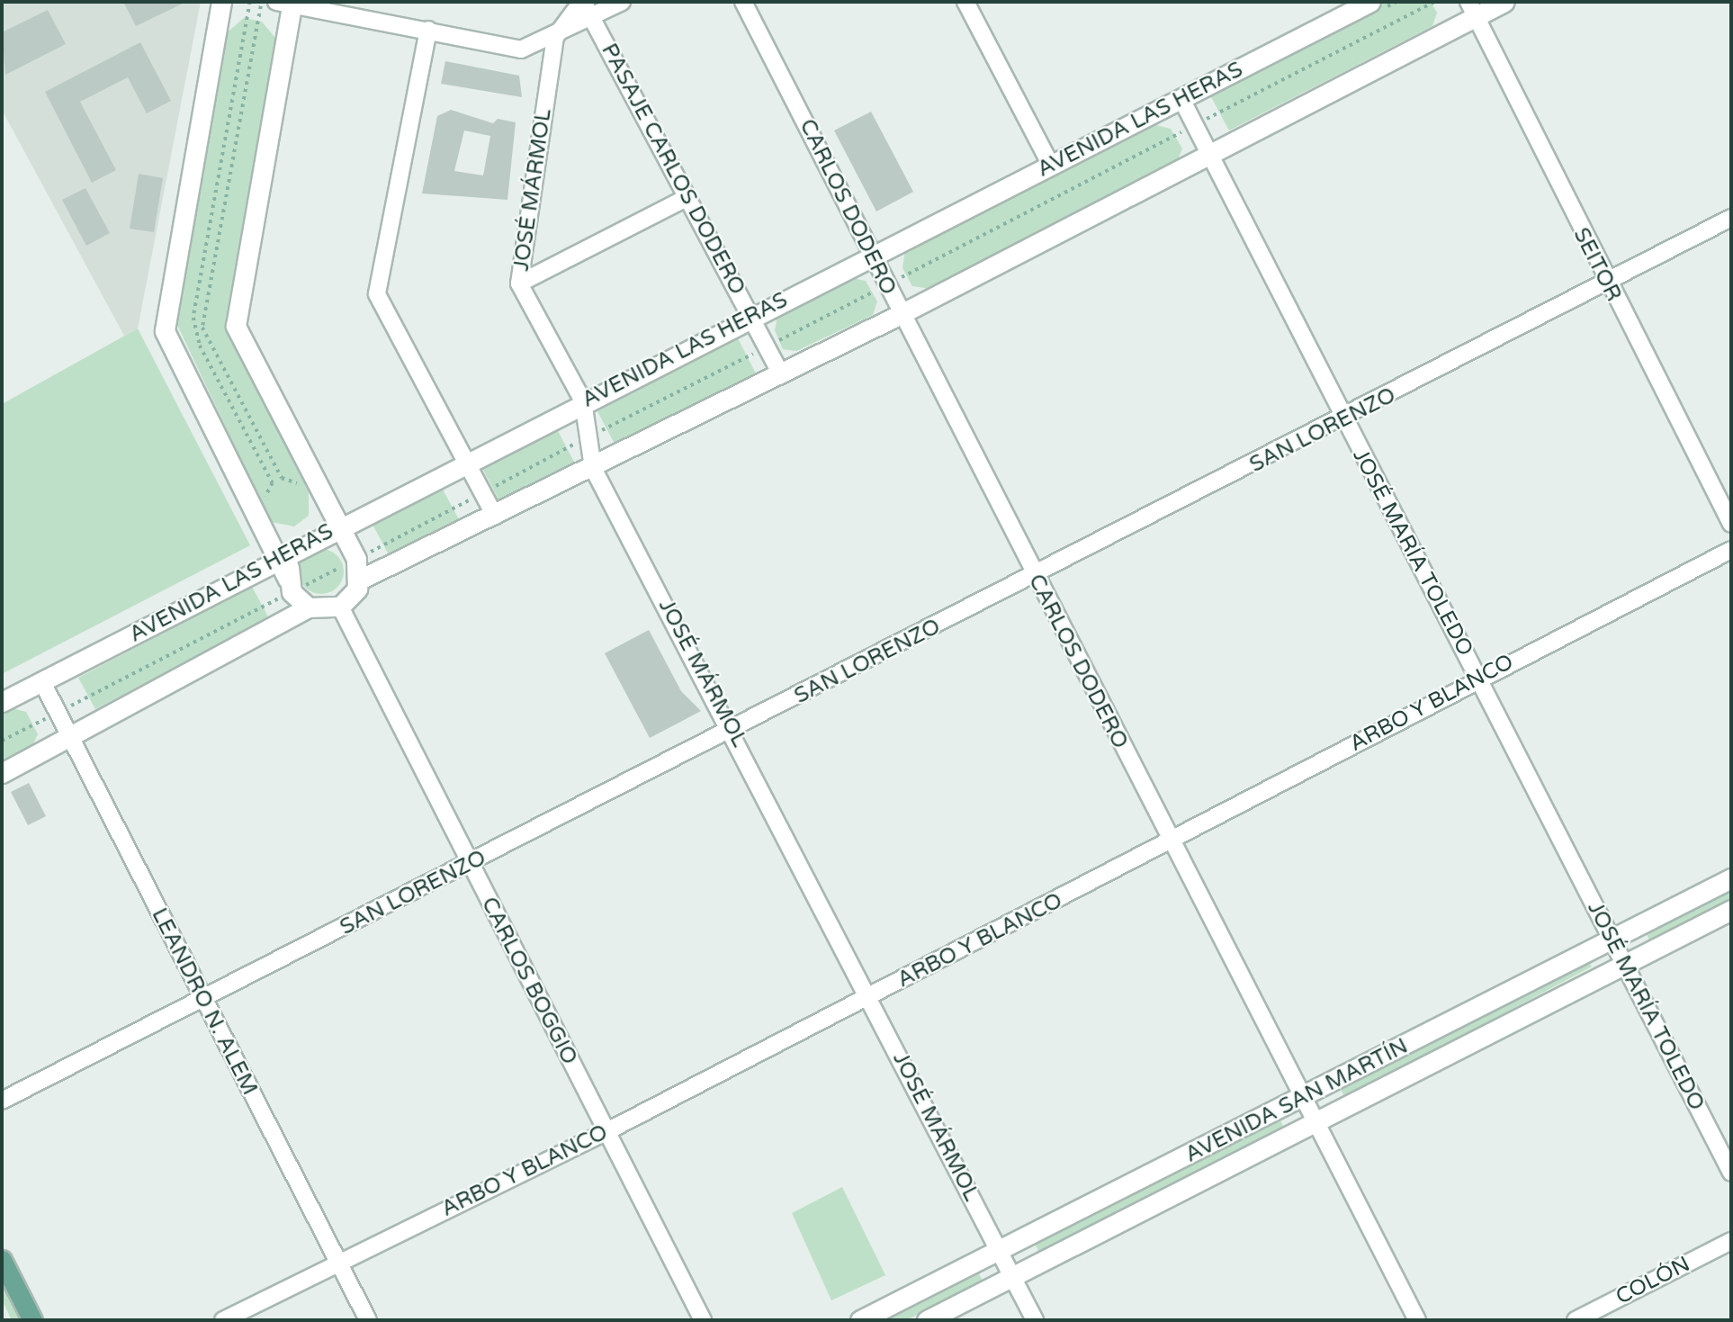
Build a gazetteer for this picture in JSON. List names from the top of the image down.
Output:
{
  "streets": {
    "main road": ["AVENIDA LAS HERAS", "AVENIDA SAN MARTÍN"],
    "street": [
      "PASAJE CARLOS DODERO",
      "JOSÉ MÁRMOL",
      "CARLOS DODERO",
      "SEITOR",
      "SAN LORENZO",
      "JOSÉ MARÍA TOLEDO",
      "ARBO Y BLANCO",
      "CARLOS BOGGIO",
      "LEANDRO N. ALEM",
      "COLÓN"
    ]
  },
  "crossings": [
    ["AVENIDA LAS HERAS", "PASAJE CARLOS DODERO"],
    ["AVENIDA LAS HERAS", "JOSÉ MÁRMOL"],
    ["AVENIDA LAS HERAS", "CARLOS DODERO"],
    ["AVENIDA LAS HERAS", "JOSÉ MARÍA TOLEDO"],
    ["AVENIDA LAS HERAS", "LEANDRO N. ALEM"],
    ["PASAJE CARLOS DODERO", "JOSÉ MÁRMOL"],
    ["JOSÉ MÁRMOL", "SAN LORENZO"],
    ["JOSÉ MÁRMOL", "ARBO Y BLANCO"],
    ["JOSÉ MÁRMOL", "AVENIDA SAN MARTÍN"],
    ["CARLOS DODERO", "SAN LORENZO"],
    ["CARLOS DODERO", "ARBO Y BLANCO"],
    ["CARLOS DODERO", "AVENIDA SAN MARTÍN"],
    ["SEITOR", "SAN LORENZO"],
    ["SAN LORENZO", "JOSÉ MARÍA TOLEDO"],
    ["SAN LORENZO", "CARLOS BOGGIO"],
    ["SAN LORENZO", "LEANDRO N. ALEM"],
    ["JOSÉ MARÍA TOLEDO", "ARBO Y BLANCO"],
    ["JOSÉ MARÍA TOLEDO", "AVENIDA SAN MARTÍN"],
    ["ARBO Y BLANCO", "CARLOS BOGGIO"],
    ["ARBO Y BLANCO", "LEANDRO N. ALEM"]
  ]
}
